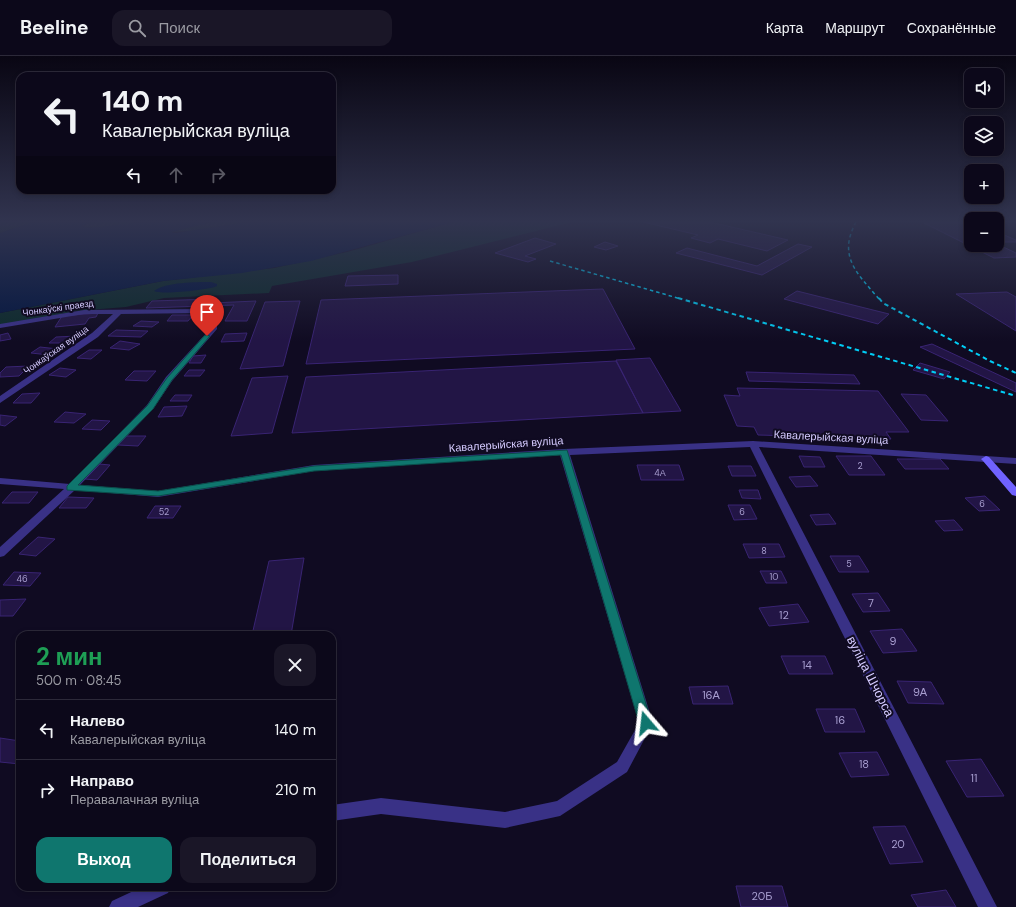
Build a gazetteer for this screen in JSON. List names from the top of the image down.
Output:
{
  "streets": {
    "street": [
      "Чонкаўскі праезд",
      "Чонкаўская вуліца",
      "Кавалерыйская вуліца",
      "вуліца Шчорса"
    ]
  },
  "crossings": [
    ["Чонкаўскі праезд", "Чонкаўская вуліца"],
    ["Чонкаўскі праезд", "Кавалерыйская вуліца"],
    ["Кавалерыйская вуліца", "вуліца Шчорса"]
  ],
  "house_numbers": [
    "2",
    "4А",
    "6",
    "52",
    "6",
    "8",
    "5",
    "10",
    "46",
    "7",
    "12",
    "9",
    "14",
    "9А",
    "16А",
    "16",
    "18",
    "11",
    "20",
    "20Б"
  ],
  "page": {
    "header": "Beeline",
    "search": "Поиск",
    "nav": ["Карта", "Маршрут", "Сохранённые"],
    "map_buttons": ["+", "−"],
    "turn": ["140 m", "Кавалерыйская вуліца"],
    "heading": ["2 мин", "500 m · 08:45"],
    "list": [
      {
        "name": "Налево",
        "note": "Кавалерыйская вуліца",
        "value": "140 m"
      },
      {
        "name": "Направо",
        "note": "Перавалачная вуліца",
        "value": "210 m"
      }
    ],
    "buttons": ["Выход", "Поделиться"]
  }
}
